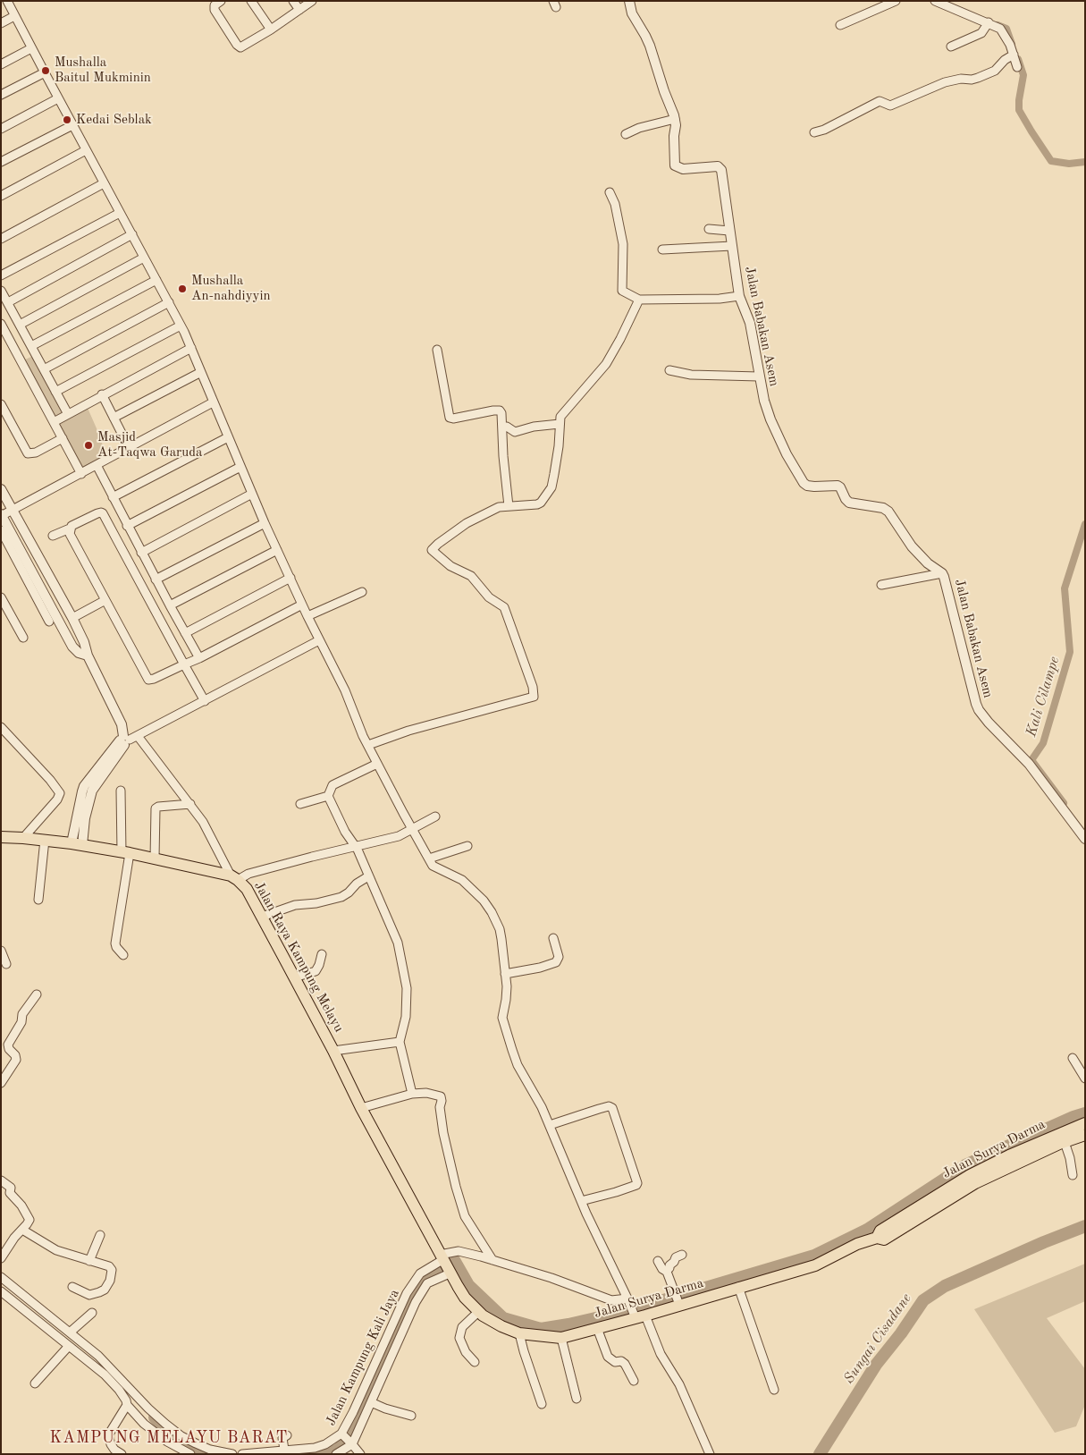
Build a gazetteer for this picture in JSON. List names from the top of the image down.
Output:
{
  "streets": {
    "main road": ["Jalan Raya Kampung Melayu", "Jalan Surya Darma"],
    "street": ["Jalan Babakan Asem", "Jalan Kampung Kali Jaya"]
  },
  "crossings": [
    ["Jalan Raya Kampung Melayu", "Jalan Surya Darma"],
    ["Jalan Raya Kampung Melayu", "Jalan Kampung Kali Jaya"],
    ["Jalan Surya Darma", "Jalan Kampung Kali Jaya"]
  ],
  "districts": ["KAMPUNG MELAYU BARAT"],
  "water": ["Kali Cilampe", "Sungai Cisadane"],
  "places": [
    "Mushalla Baitul Mukminin",
    "Kedai Seblak",
    "Mushalla An-nahdiyyin",
    "Masjid At-Taqwa Garuda"
  ]
}
